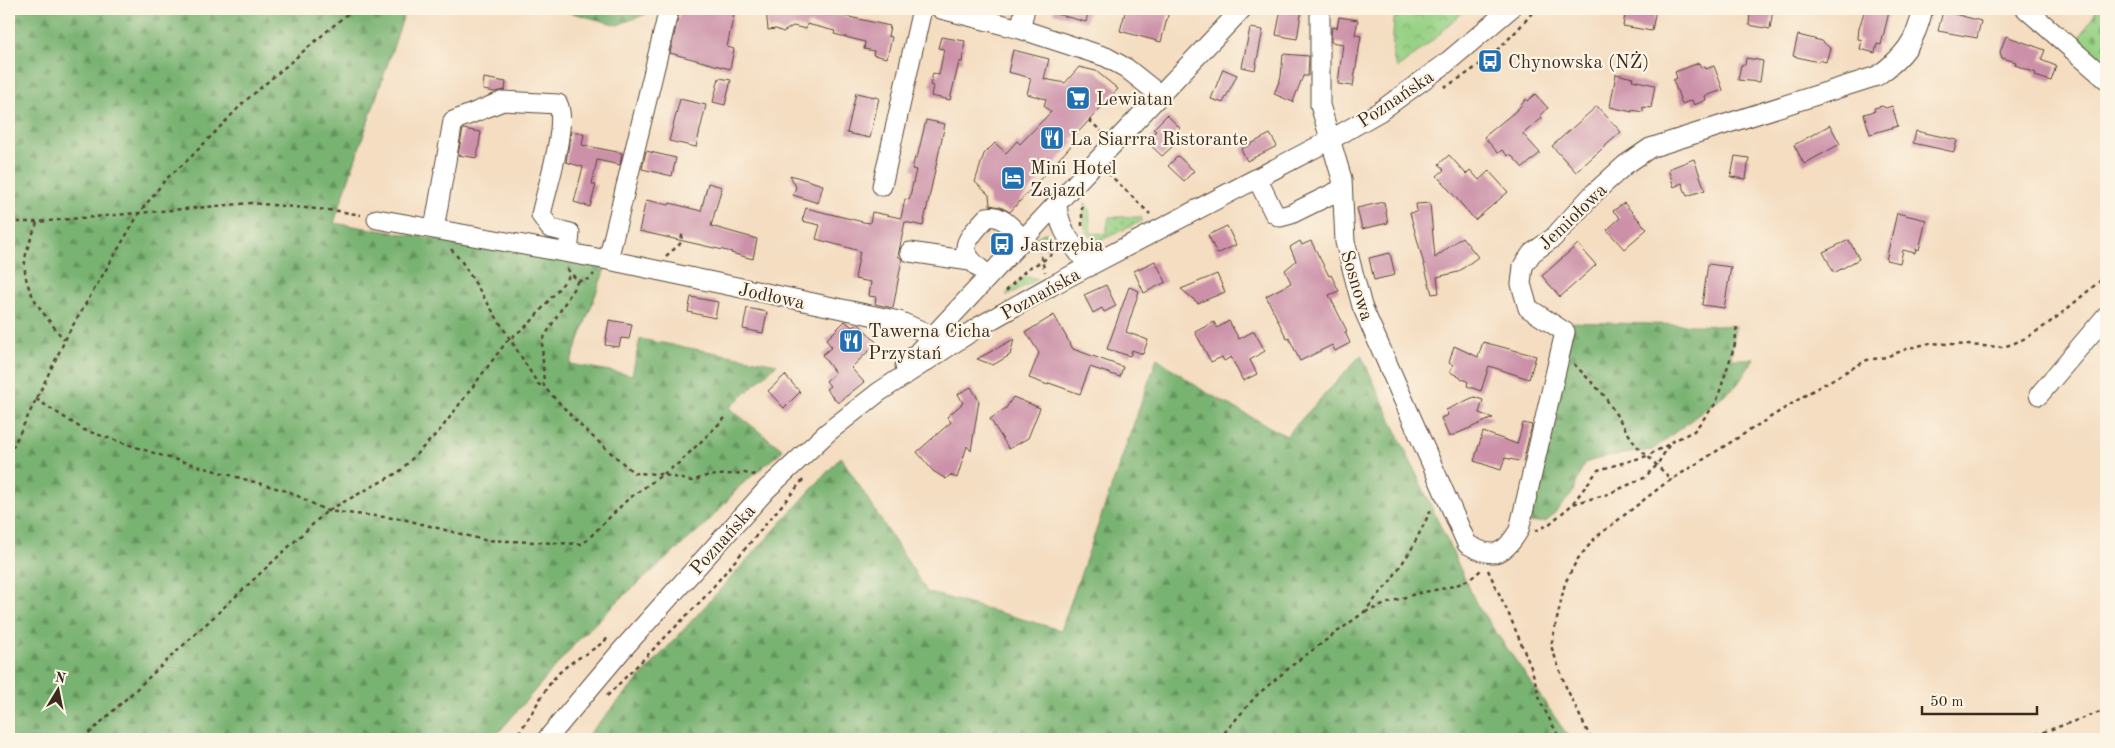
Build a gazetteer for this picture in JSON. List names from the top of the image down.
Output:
{
  "streets": {
    "street": [
      "Poznańska",
      "Jemiołowa",
      "Sosnowa",
      "Jodłowa"
    ]
  },
  "crossings": [
    ["Poznańska", "Sosnowa"],
    ["Jemiołowa", "Sosnowa"]
  ],
  "places": {
    "bus stop": ["Chynowska (NŻ)", "Jastrzębia"],
    "supermarket": ["Lewiatan"],
    "restaurant": ["La Siarrra Ristorante", "Tawerna Cicha Przystań"],
    "hotel": ["Mini Hotel Zajazd"]
  },
  "scale_bar": "50 m",
  "north": "top"
}
